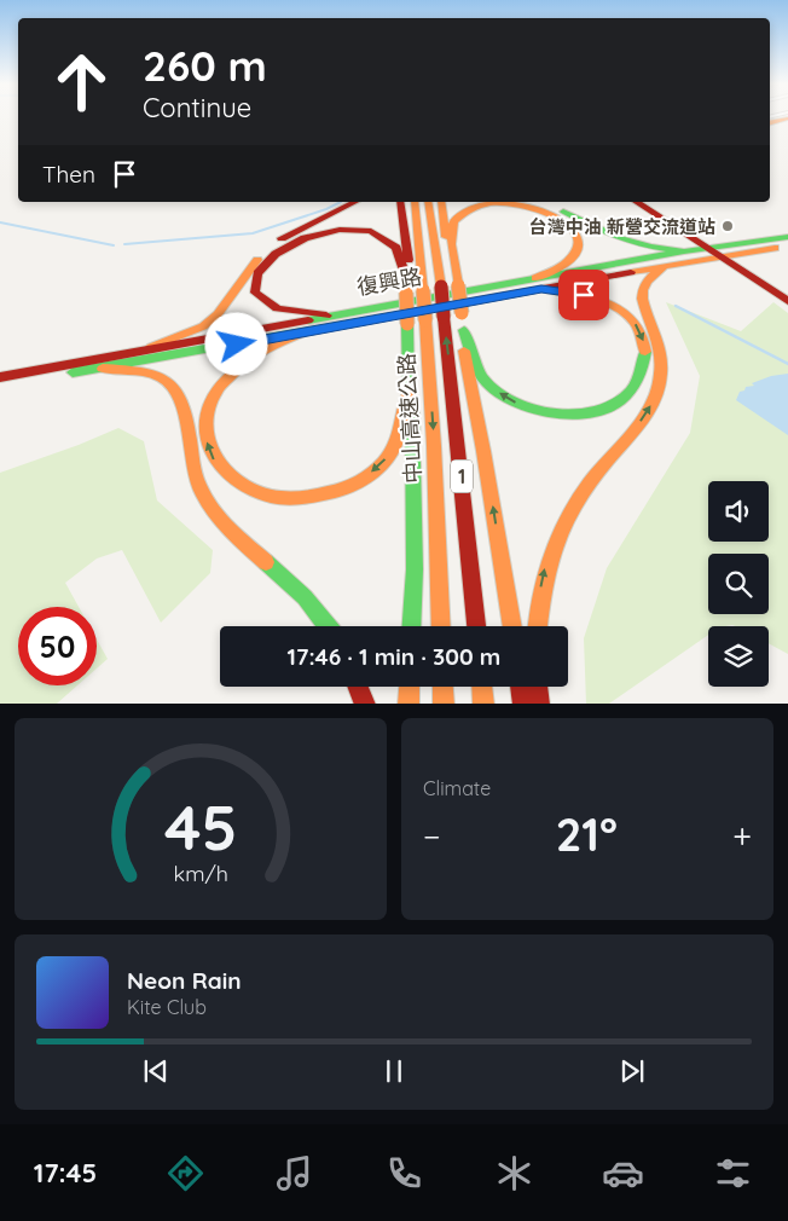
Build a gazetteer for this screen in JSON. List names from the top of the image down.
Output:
{
  "streets": {
    "main road": ["復興路", "中山高速公路", "1"]
  },
  "places": ["台灣中油 新營交流道站"],
  "page": {
    "turn": ["260 m", "Continue"],
    "then": "Then",
    "limit": "50",
    "trip": "17:46 · 1 min · 300 m",
    "tile": "Climate",
    "heat": ["−", "21°", "+"],
    "song": ["Neon Rain", "Kite Club"],
    "tabs": "17:45",
    "gauge": ["45", "km/h"]
  }
}
